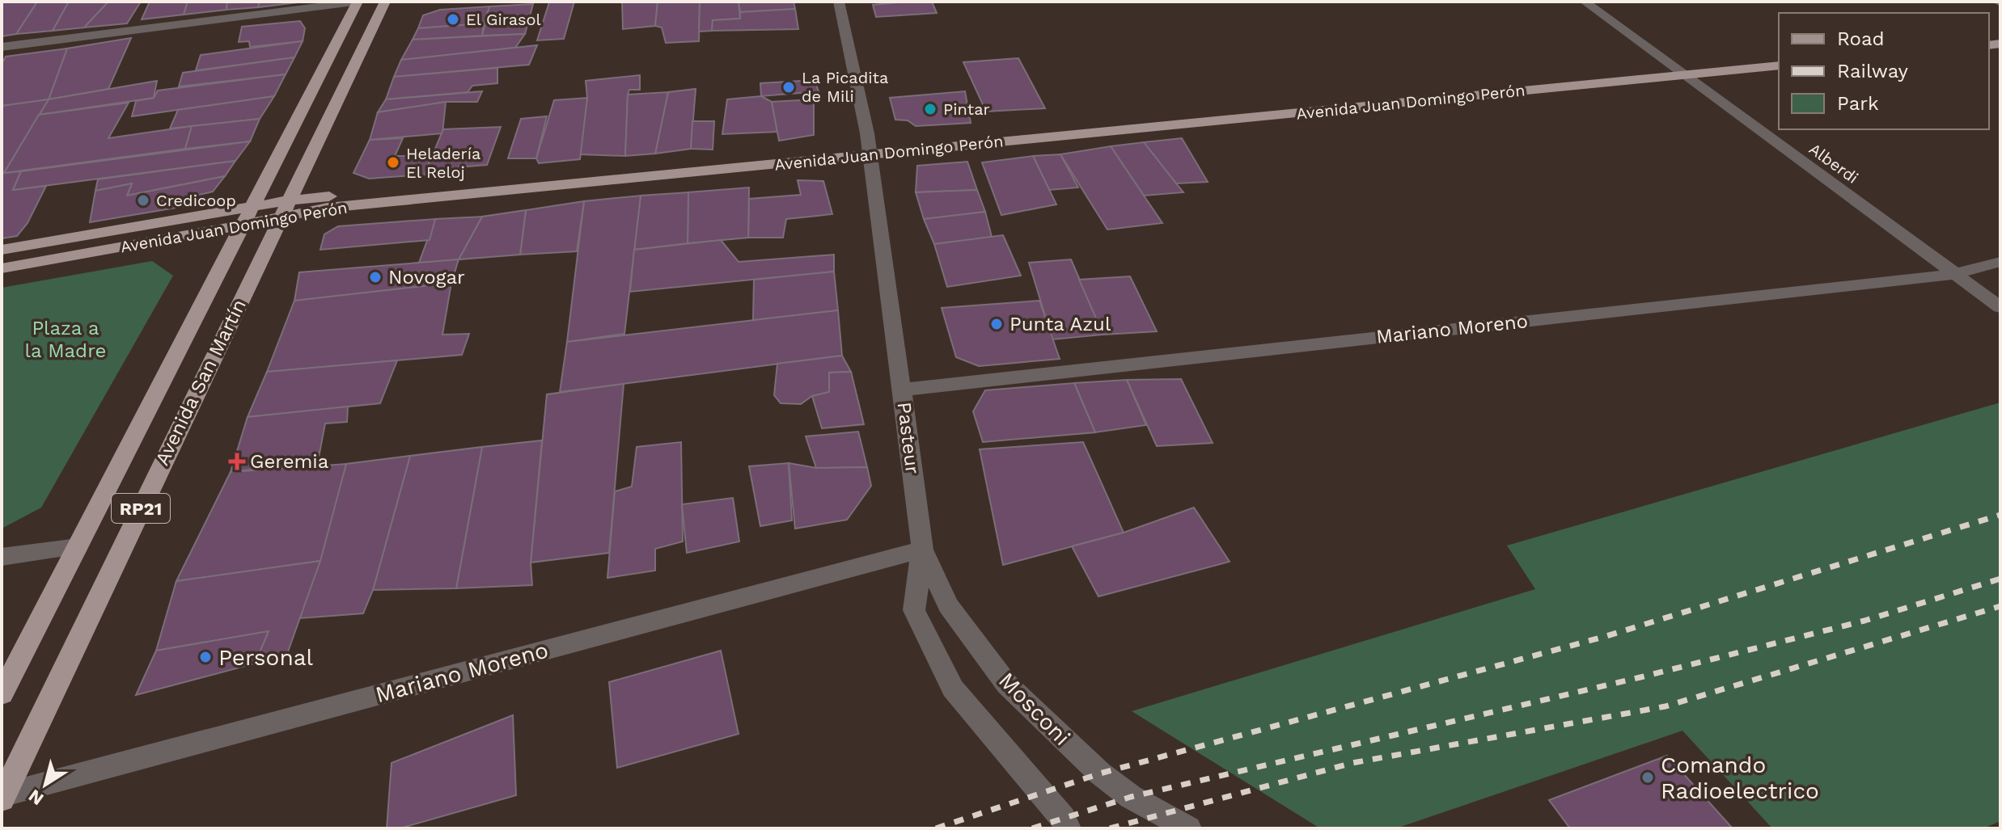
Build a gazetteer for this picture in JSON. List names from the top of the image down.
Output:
{
  "streets": {
    "main road": ["Avenida Juan Domingo Perón", "Avenida San Martín", "RP21"],
    "street": [
      "Alberdi",
      "Mariano Moreno",
      "Pasteur",
      "Mosconi"
    ]
  },
  "crossings": [
    ["Avenida Juan Domingo Perón", "Alberdi"],
    ["Avenida Juan Domingo Perón", "Avenida San Martín"],
    ["Avenida Juan Domingo Perón", "Pasteur"],
    ["Alberdi", "Mariano Moreno"],
    ["Mariano Moreno", "Avenida San Martín"],
    ["Mariano Moreno", "Pasteur"],
    ["Mariano Moreno", "Mosconi"],
    ["Pasteur", "Mosconi"]
  ],
  "parks": ["Plaza a la Madre"],
  "places": {
    "other": [
      "El Girasol",
      "La Picadita de Mili",
      "Pintar",
      "Heladería El Reloj",
      "Credicoop",
      "Novogar",
      "Punta Azul",
      "Personal",
      "Comando Radioelectrico"
    ],
    "health": ["Geremia"]
  },
  "legend": ["Road", "Railway", "Park"],
  "north": "bottom left"
}
